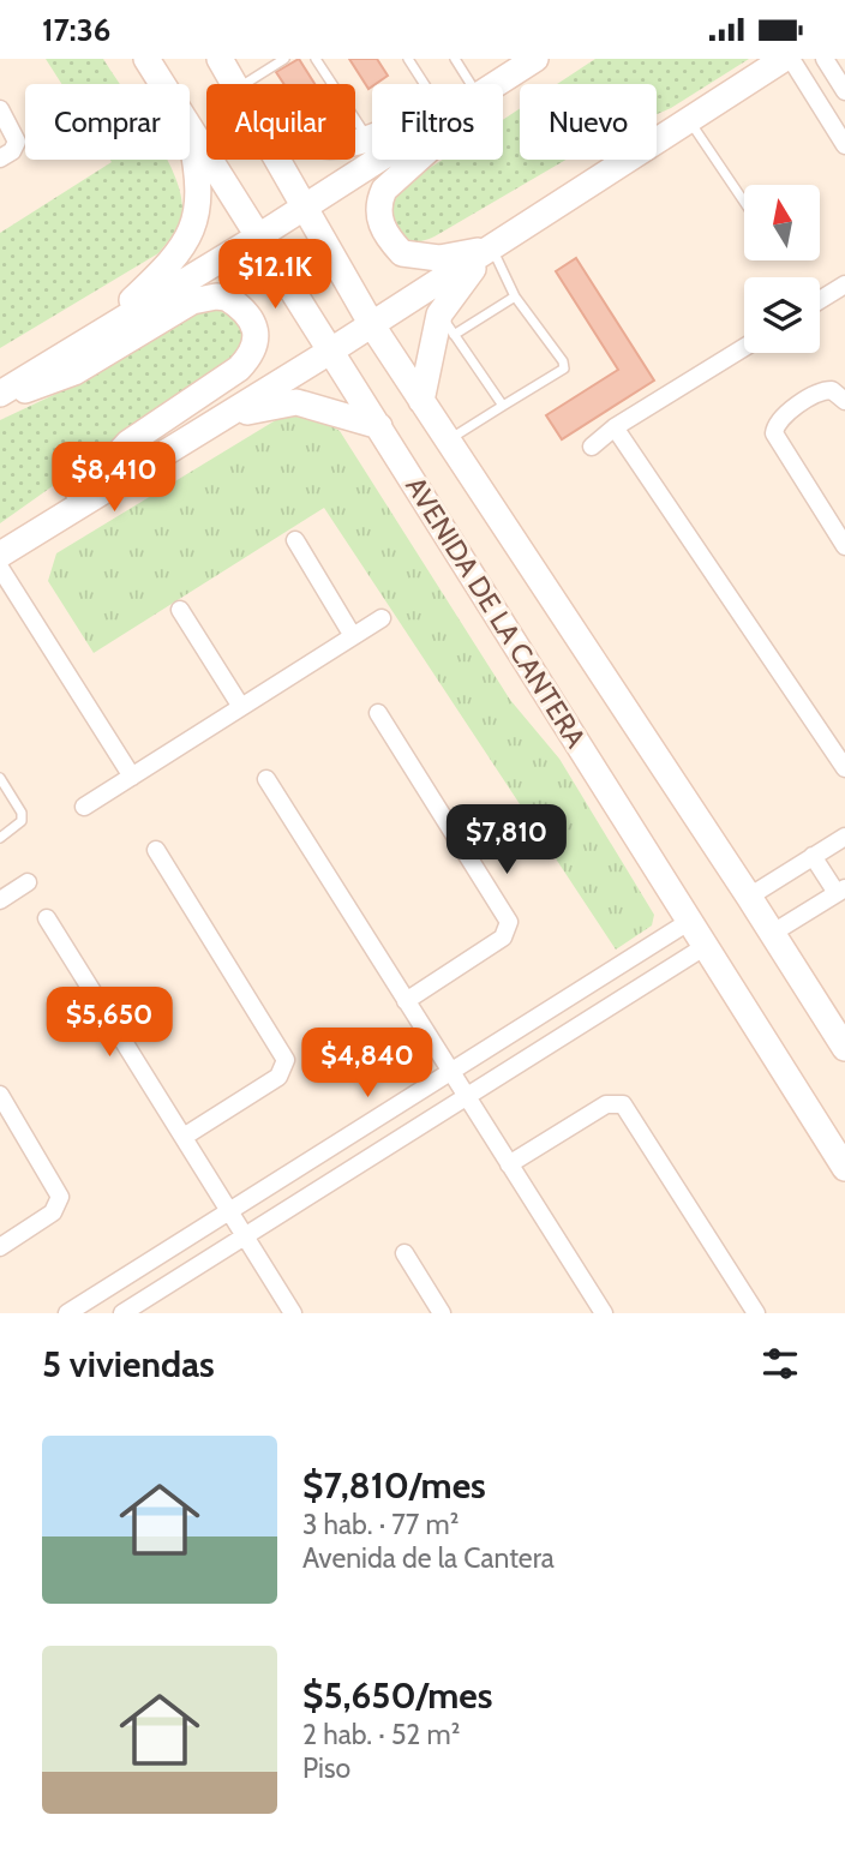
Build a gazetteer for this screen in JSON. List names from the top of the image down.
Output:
{
  "streets": {
    "main road": ["AVENIDA DE LA CANTERA"]
  },
  "north": "top",
  "page": {
    "status": "17:36",
    "chip": [
      "Comprar",
      "Alquilar",
      "Filtros",
      "Nuevo"
    ],
    "price": [
      "$12.1K",
      "$8,410",
      "$7,810",
      "$5,650",
      "$4,840"
    ],
    "heading": "5 viviendas",
    "list": [
      {
        "name": "$7,810/mes",
        "note": "3 hab. · 77 m² · Avenida de la Cantera"
      },
      {
        "name": "$5,650/mes",
        "note": "2 hab. · 52 m² · Piso"
      }
    ]
  }
}
